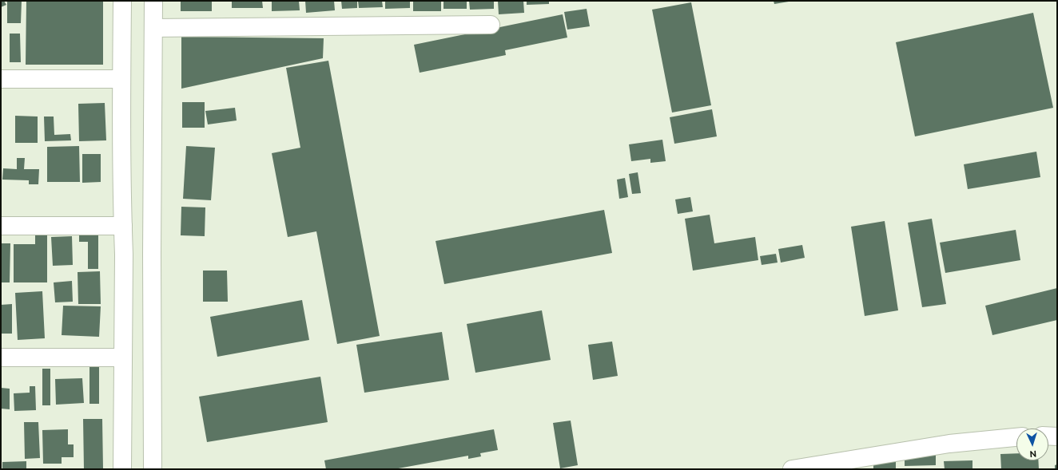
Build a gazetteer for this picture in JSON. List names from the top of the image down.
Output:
{
  "north": "bottom"
}
